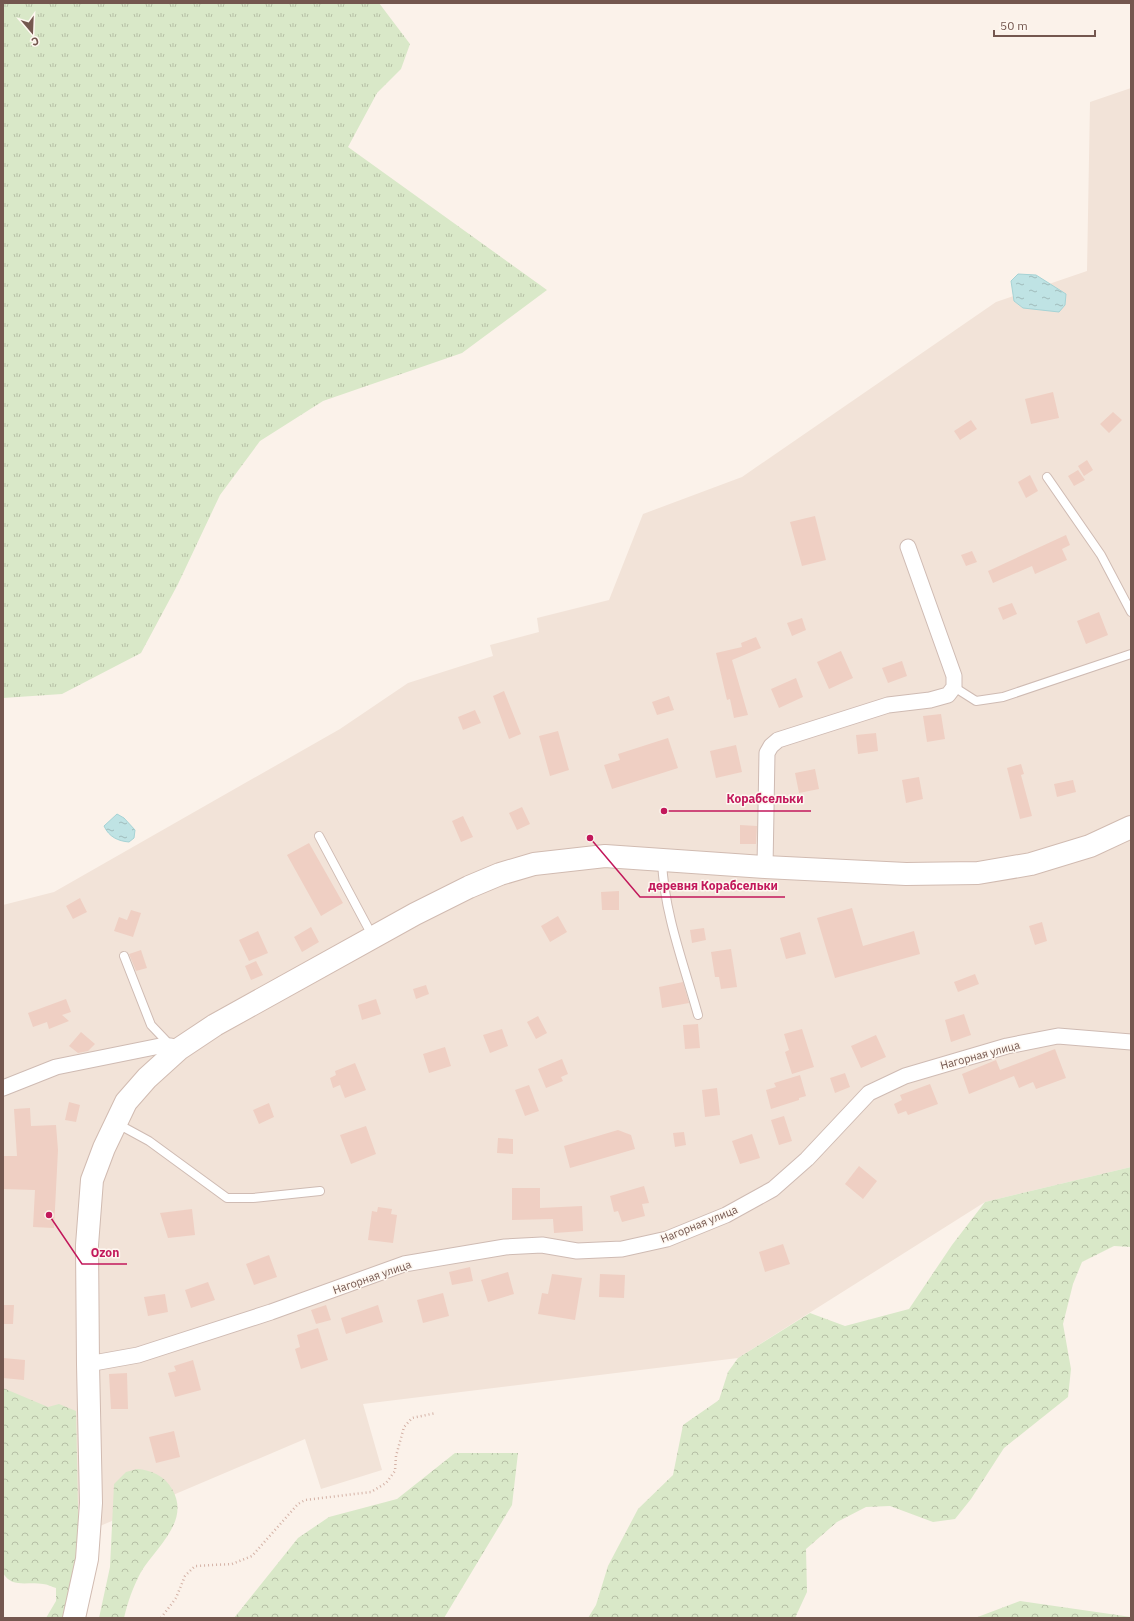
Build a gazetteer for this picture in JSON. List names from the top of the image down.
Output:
{
  "streets": {
    "street": ["Нагорная улица"]
  },
  "places": ["Корабсельки", "деревня Корабсельки", "Ozon"],
  "scale_bar": "50 m",
  "north": "bottom"
}
